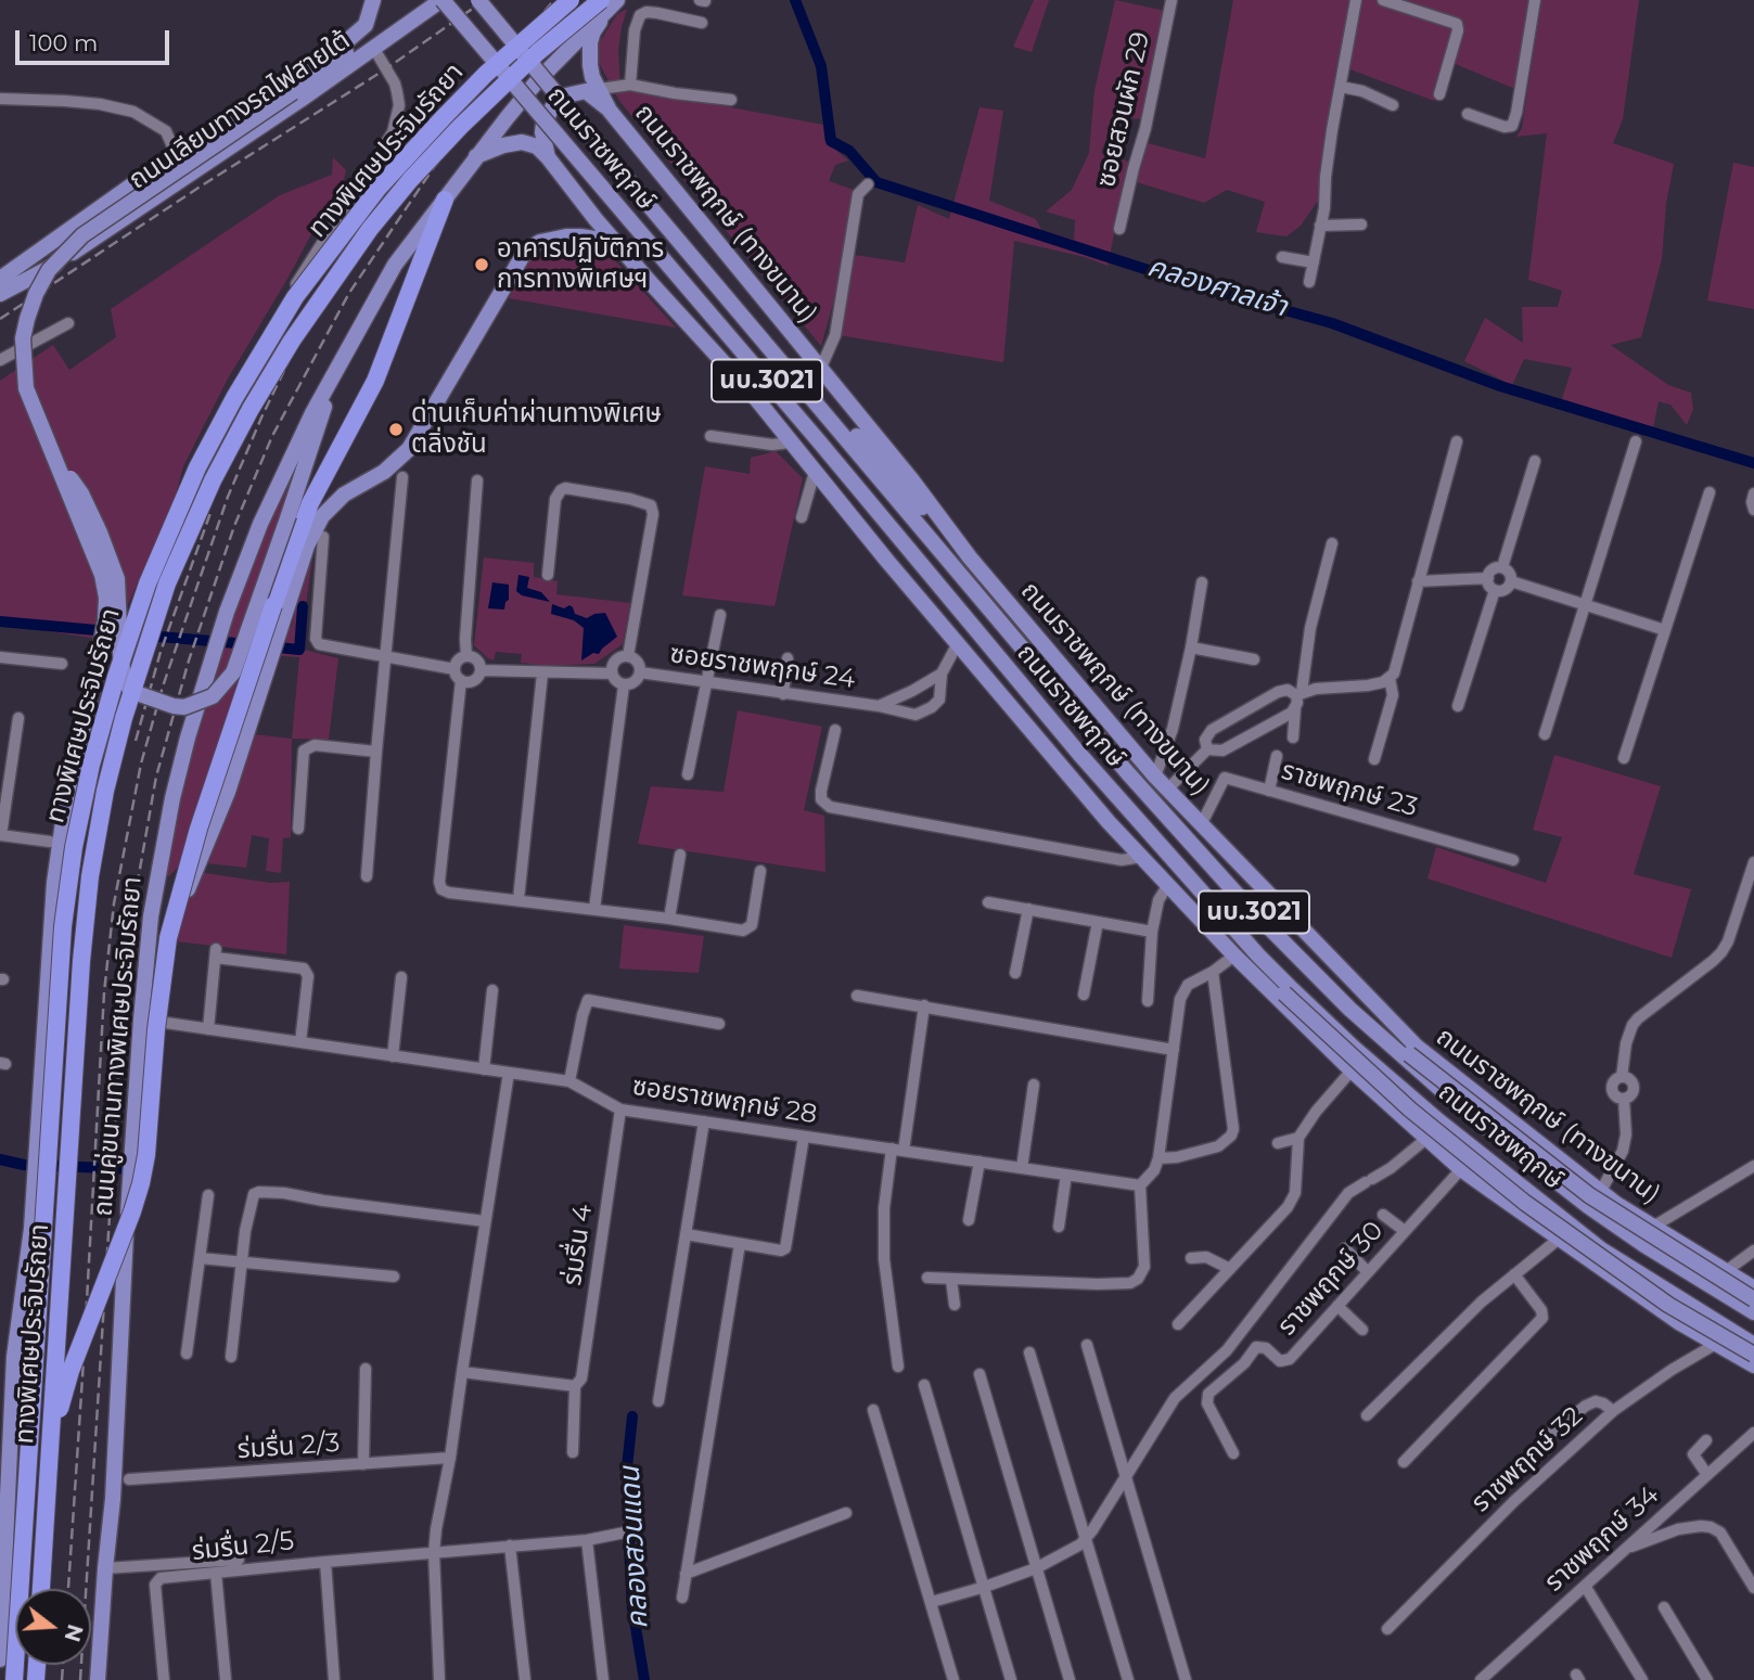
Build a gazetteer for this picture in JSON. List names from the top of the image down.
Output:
{
  "streets": {
    "highway": ["ทางพิเศษประจิมรัถยา"],
    "main road": [
      "ถนนเลียบทางรถไฟสายใต้",
      "ถนนราชพฤกษ์",
      "ถนนราชพฤกษ์ (ทางขนาน)",
      "นบ.3021",
      "ถนนคู่ขนานทางพิเศษประจิมรัถยา"
    ],
    "street": [
      "ซอยสวนผัก 29",
      "ซอยราชพฤกษ์ 24",
      "ราชพฤกษ์ 23",
      "ซอยราชพฤกษ์ 28",
      "ร่มรื่น 4",
      "ราชพฤกษ์ 30",
      "ร่มรื่น 2/3",
      "ราชพฤกษ์ 32",
      "ราชพฤกษ์ 34",
      "ร่มรื่น 2/5"
    ]
  },
  "crossings": [
    ["ถนนเลียบทางรถไฟสายใต้", "ถนนราชพฤกษ์"],
    ["ทางพิเศษประจิมรัถยา", "ถนนราชพฤกษ์ (ทางขนาน)"],
    ["ทางพิเศษประจิมรัถยา", "ถนนคู่ขนานทางพิเศษประจิมรัถยา"],
    ["ถนนราชพฤกษ์ (ทางขนาน)", "ราชพฤกษ์ 23"],
    ["ถนนราชพฤกษ์ (ทางขนาน)", "ถนนคู่ขนานทางพิเศษประจิมรัถยา"],
    ["นบ.3021", "ซอยราชพฤกษ์ 24"],
    ["นบ.3021", "ราชพฤกษ์ 30"],
    ["นบ.3021", "ราชพฤกษ์ 32"],
    ["ถนนคู่ขนานทางพิเศษประจิมรัถยา", "ซอยราชพฤกษ์ 28"],
    ["ซอยราชพฤกษ์ 28", "ร่มรื่น 4"]
  ],
  "water": ["คลองศาลเจ้า", "คลองสวนแดน"],
  "places": ["อาคารปฏิบัติการ การทางพิเศษฯ", "ด่านเก็บค่าผ่านทางพิเศษ ตลิ่งชัน"],
  "scale_bar": "100 m",
  "north": "right"
}
